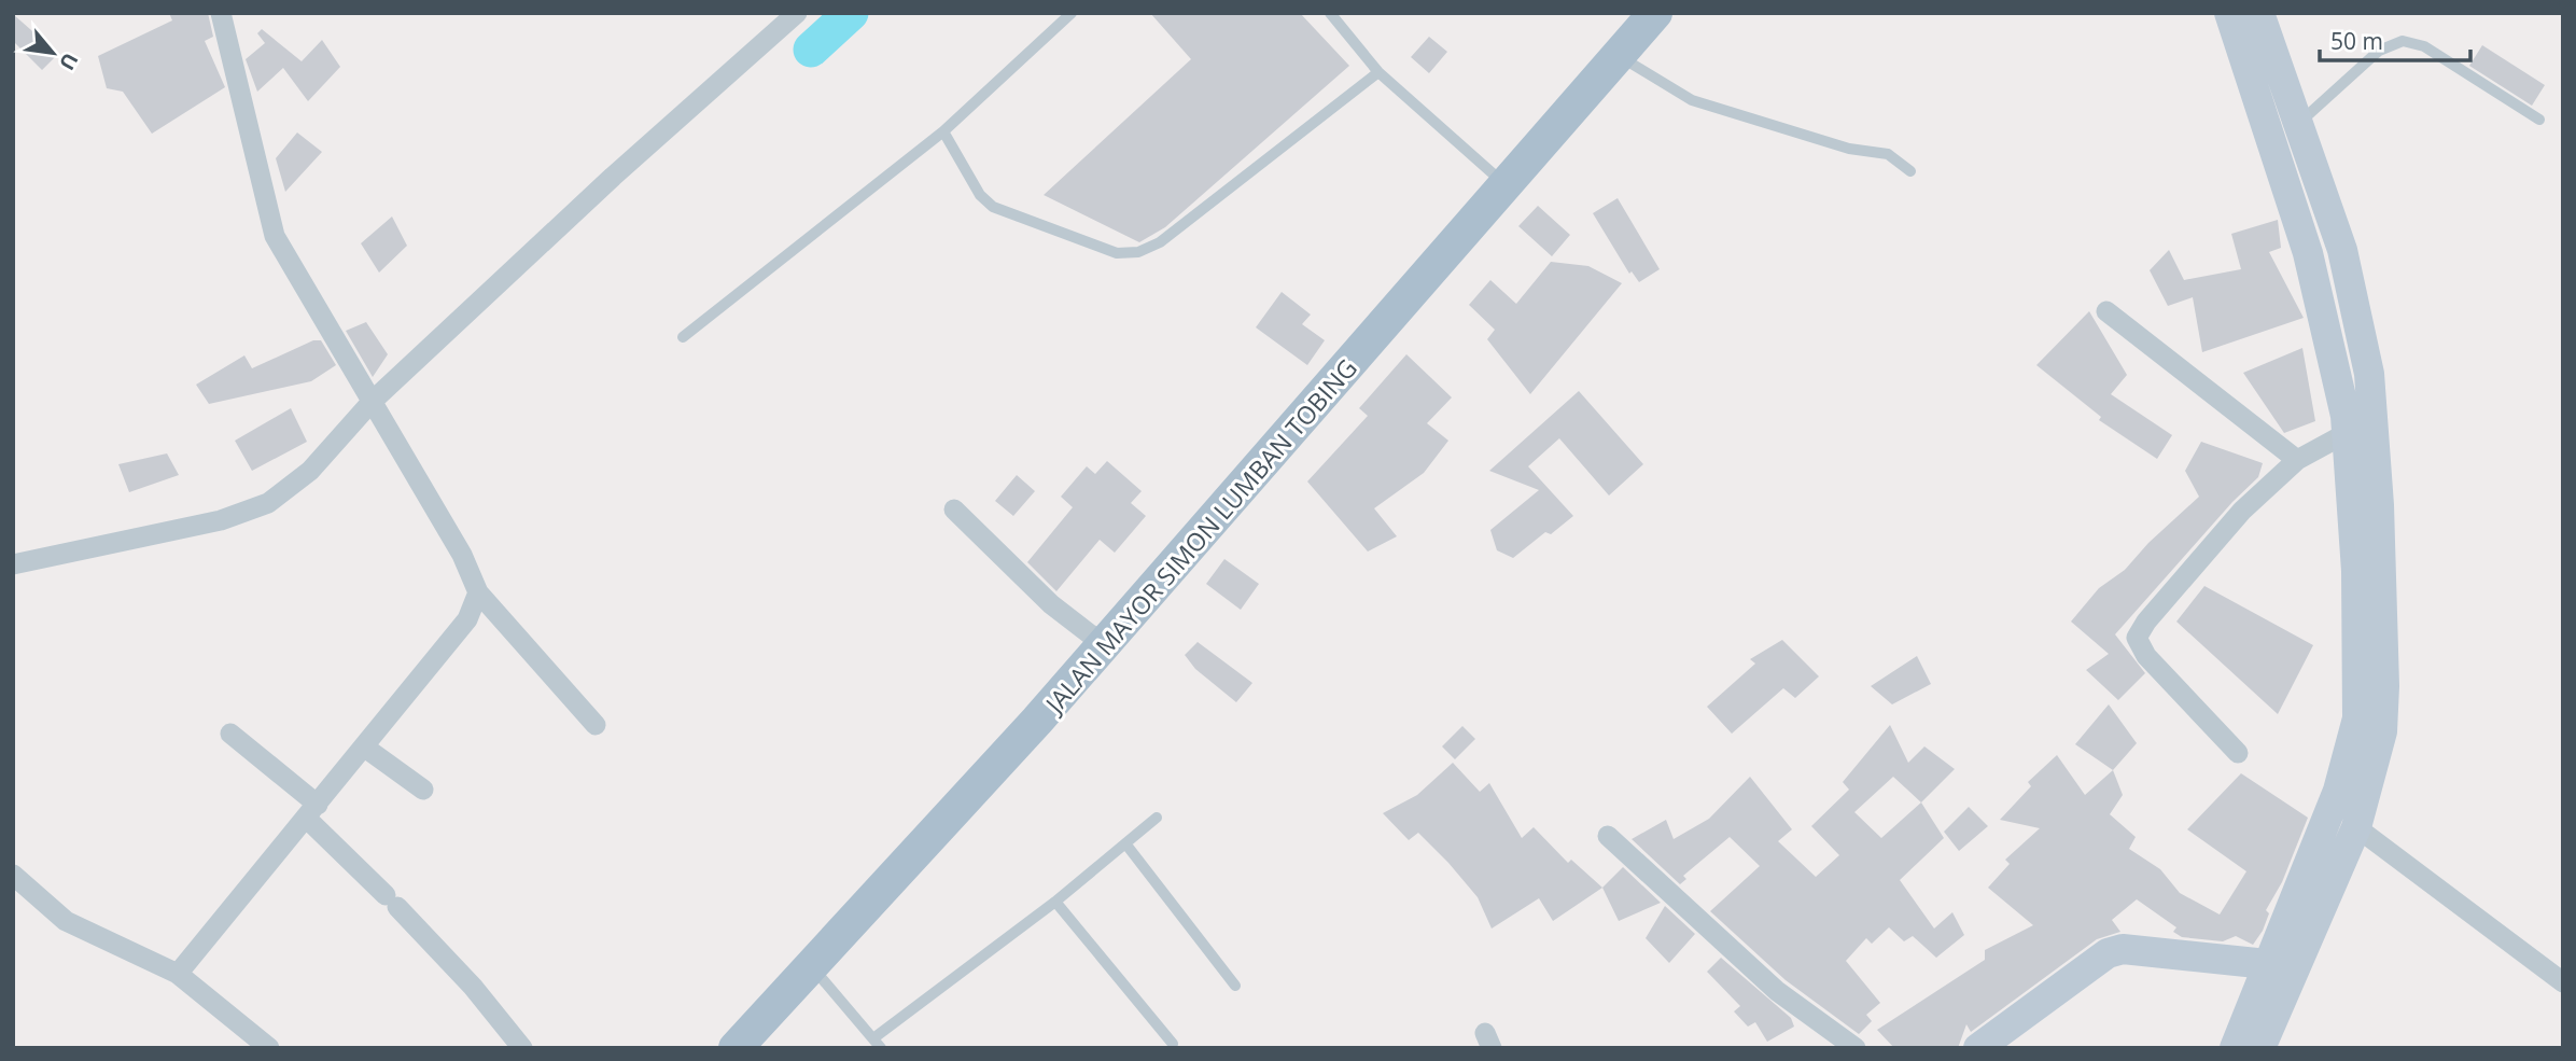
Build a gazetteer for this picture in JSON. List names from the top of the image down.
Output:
{
  "streets": {
    "main road": ["JALAN MAYOR SIMON LUMBAN TOBING"]
  },
  "scale_bar": "50 m",
  "north": "bottom right"
}
